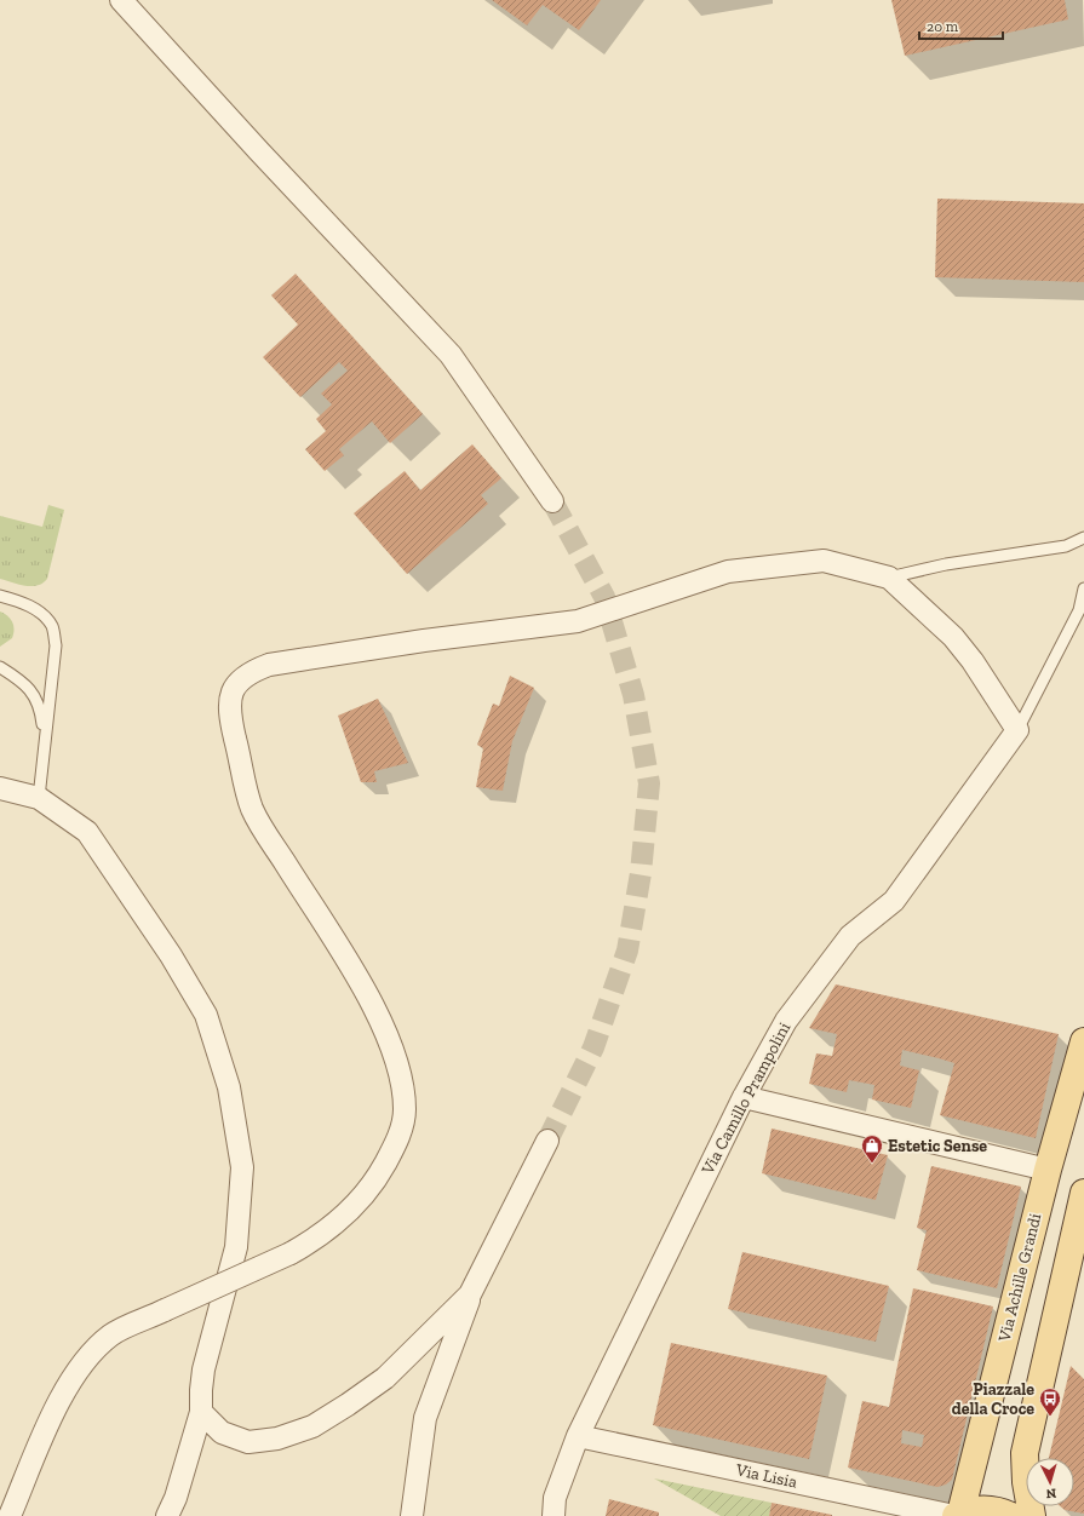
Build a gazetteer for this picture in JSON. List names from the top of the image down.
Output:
{
  "streets": {
    "main road": ["Via Achille Grandi"],
    "street": ["Via Camillo Prampolini", "Via Lisia"]
  },
  "crossings": [
    ["Via Camillo Prampolini", "Via Lisia"],
    ["Via Achille Grandi", "Via Lisia"]
  ],
  "places": {
    "shop": ["Estetic Sense"],
    "bus stop": ["Piazzale della Croce"]
  },
  "scale_bar": "20 m",
  "north": "bottom"
}
